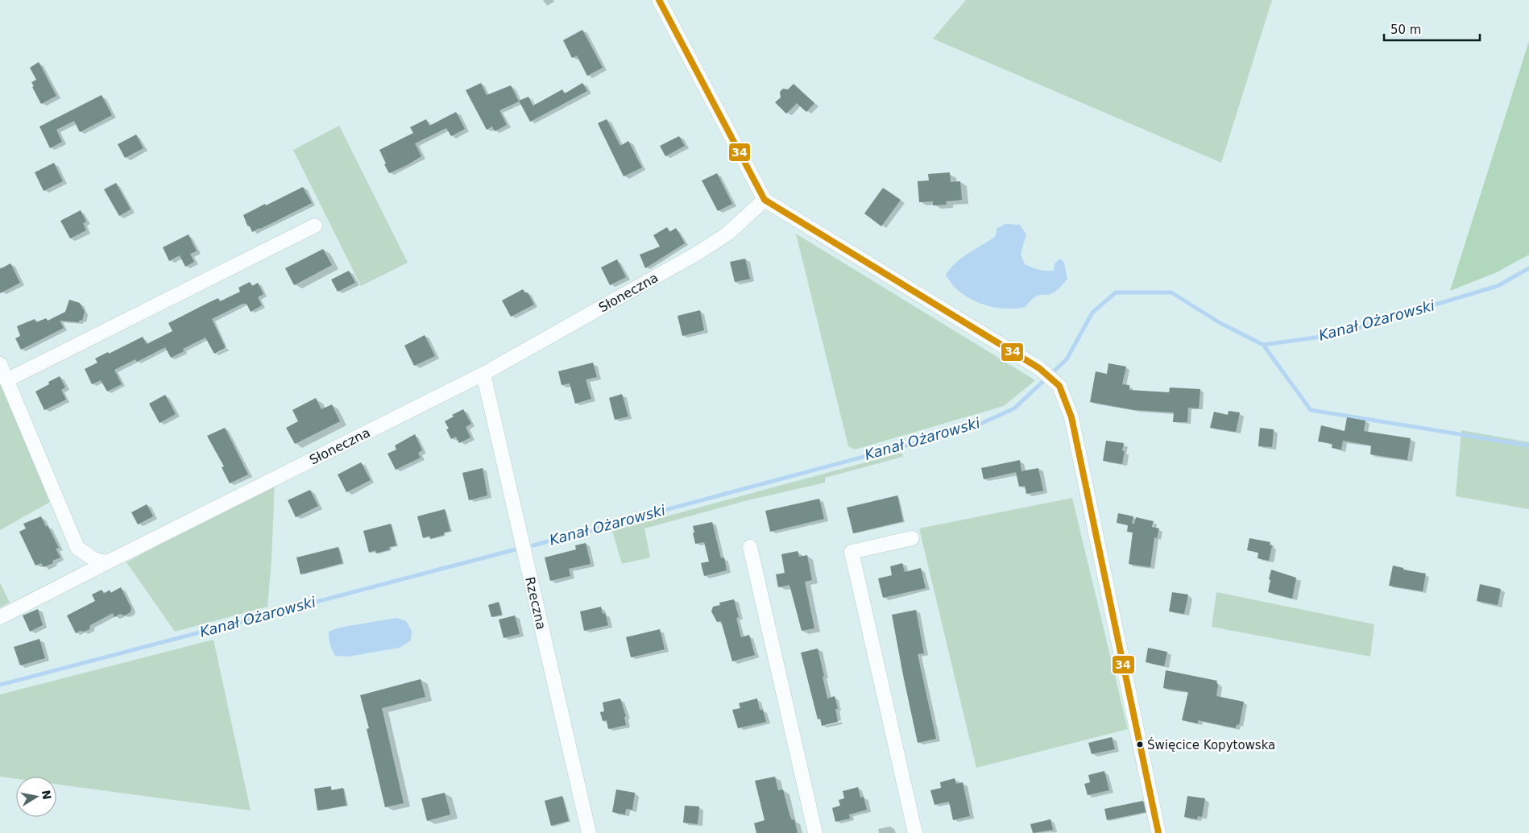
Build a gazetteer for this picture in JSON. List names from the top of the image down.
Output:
{
  "streets": {
    "street": ["Słoneczna", "Rzeczna"]
  },
  "crossings": [
    ["Słoneczna", "Rzeczna"]
  ],
  "water": ["Kanał Ożarowski"],
  "places": ["Święcice Kopytowska"],
  "lines": ["transit line 34"],
  "scale_bar": "50 m",
  "north": "right"
}
